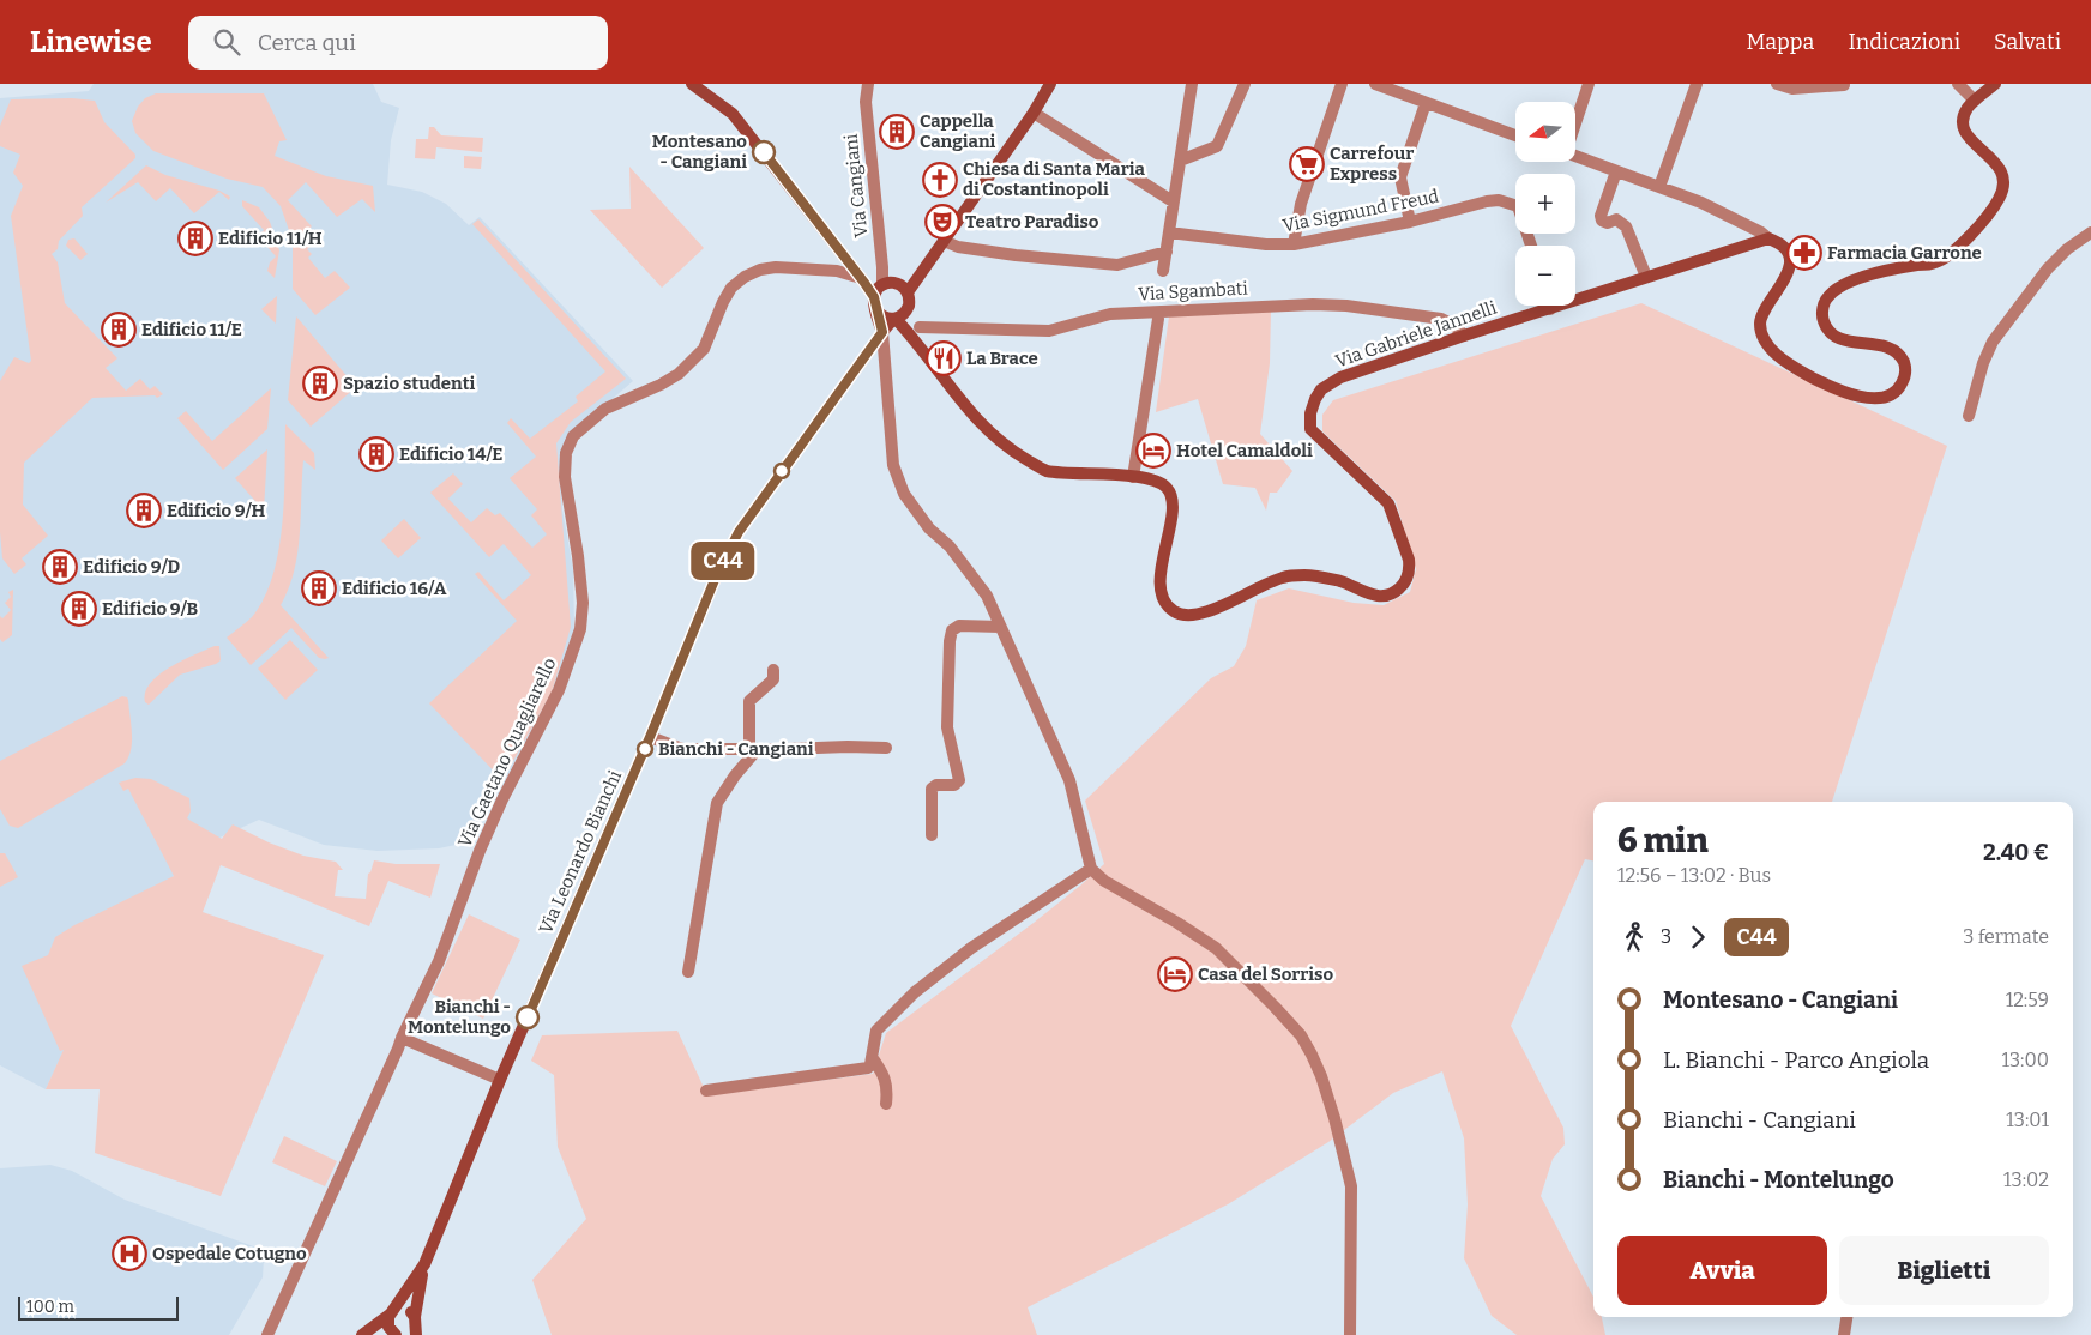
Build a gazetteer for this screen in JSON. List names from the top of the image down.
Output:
{
  "streets": {
    "main road": ["Via Gabriele Jannelli", "Via Leonardo Bianchi"],
    "street": [
      "Via Cangiani",
      "Via Sigmund Freud",
      "Via Sgambati",
      "Via Gaetano Quagliarello"
    ]
  },
  "crossings": [
    ["Via Cangiani", "Via Gabriele Jannelli"],
    ["Via Cangiani", "Via Leonardo Bianchi"],
    ["Via Sgambati", "Via Gabriele Jannelli"],
    ["Via Gabriele Jannelli", "Via Leonardo Bianchi"]
  ],
  "places": {
    "building": [
      "Cappella Cangiani",
      "Edificio 11/H",
      "Edificio 11/E",
      "Spazio studenti",
      "Edificio 14/E",
      "Edificio 9/H",
      "Edificio 9/D",
      "Edificio 16/A",
      "Edificio 9/B"
    ],
    "other": ["Montesano - Cangiani", "Bianchi - Cangiani", "Bianchi - Montelungo"],
    "supermarket": ["Carrefour Express"],
    "church": ["Chiesa di Santa Maria di Costantinopoli"],
    "theatre": ["Teatro Paradiso"],
    "pharmacy": ["Farmacia Garrone"],
    "restaurant": ["La Brace"],
    "hotel": ["Hotel Camaldoli", "Casa del Sorriso"],
    "hospital": ["Ospedale Cotugno"]
  },
  "lines": ["bus line C44"],
  "scale_bar": "100 m",
  "north": "left",
  "page": {
    "header": "Linewise",
    "search": "Cerca qui",
    "nav": ["Mappa", "Indicazioni", "Salvati"],
    "on_map": "C44",
    "map_buttons": ["+", "−"],
    "heading": ["6 min", "12:56 – 13:02 · Bus", "2.40 €"],
    "legs": ["3", "C44", "3 fermate"],
    "list": [
      {
        "name": "Montesano - Cangiani",
        "value": "12:59"
      },
      {
        "name": "L. Bianchi - Parco Angiola",
        "value": "13:00"
      },
      {
        "name": "Bianchi - Cangiani",
        "value": "13:01"
      },
      {
        "name": "Bianchi - Montelungo",
        "value": "13:02"
      }
    ],
    "buttons": ["Avvia", "Biglietti"],
    "scale": "100 m"
  }
}
